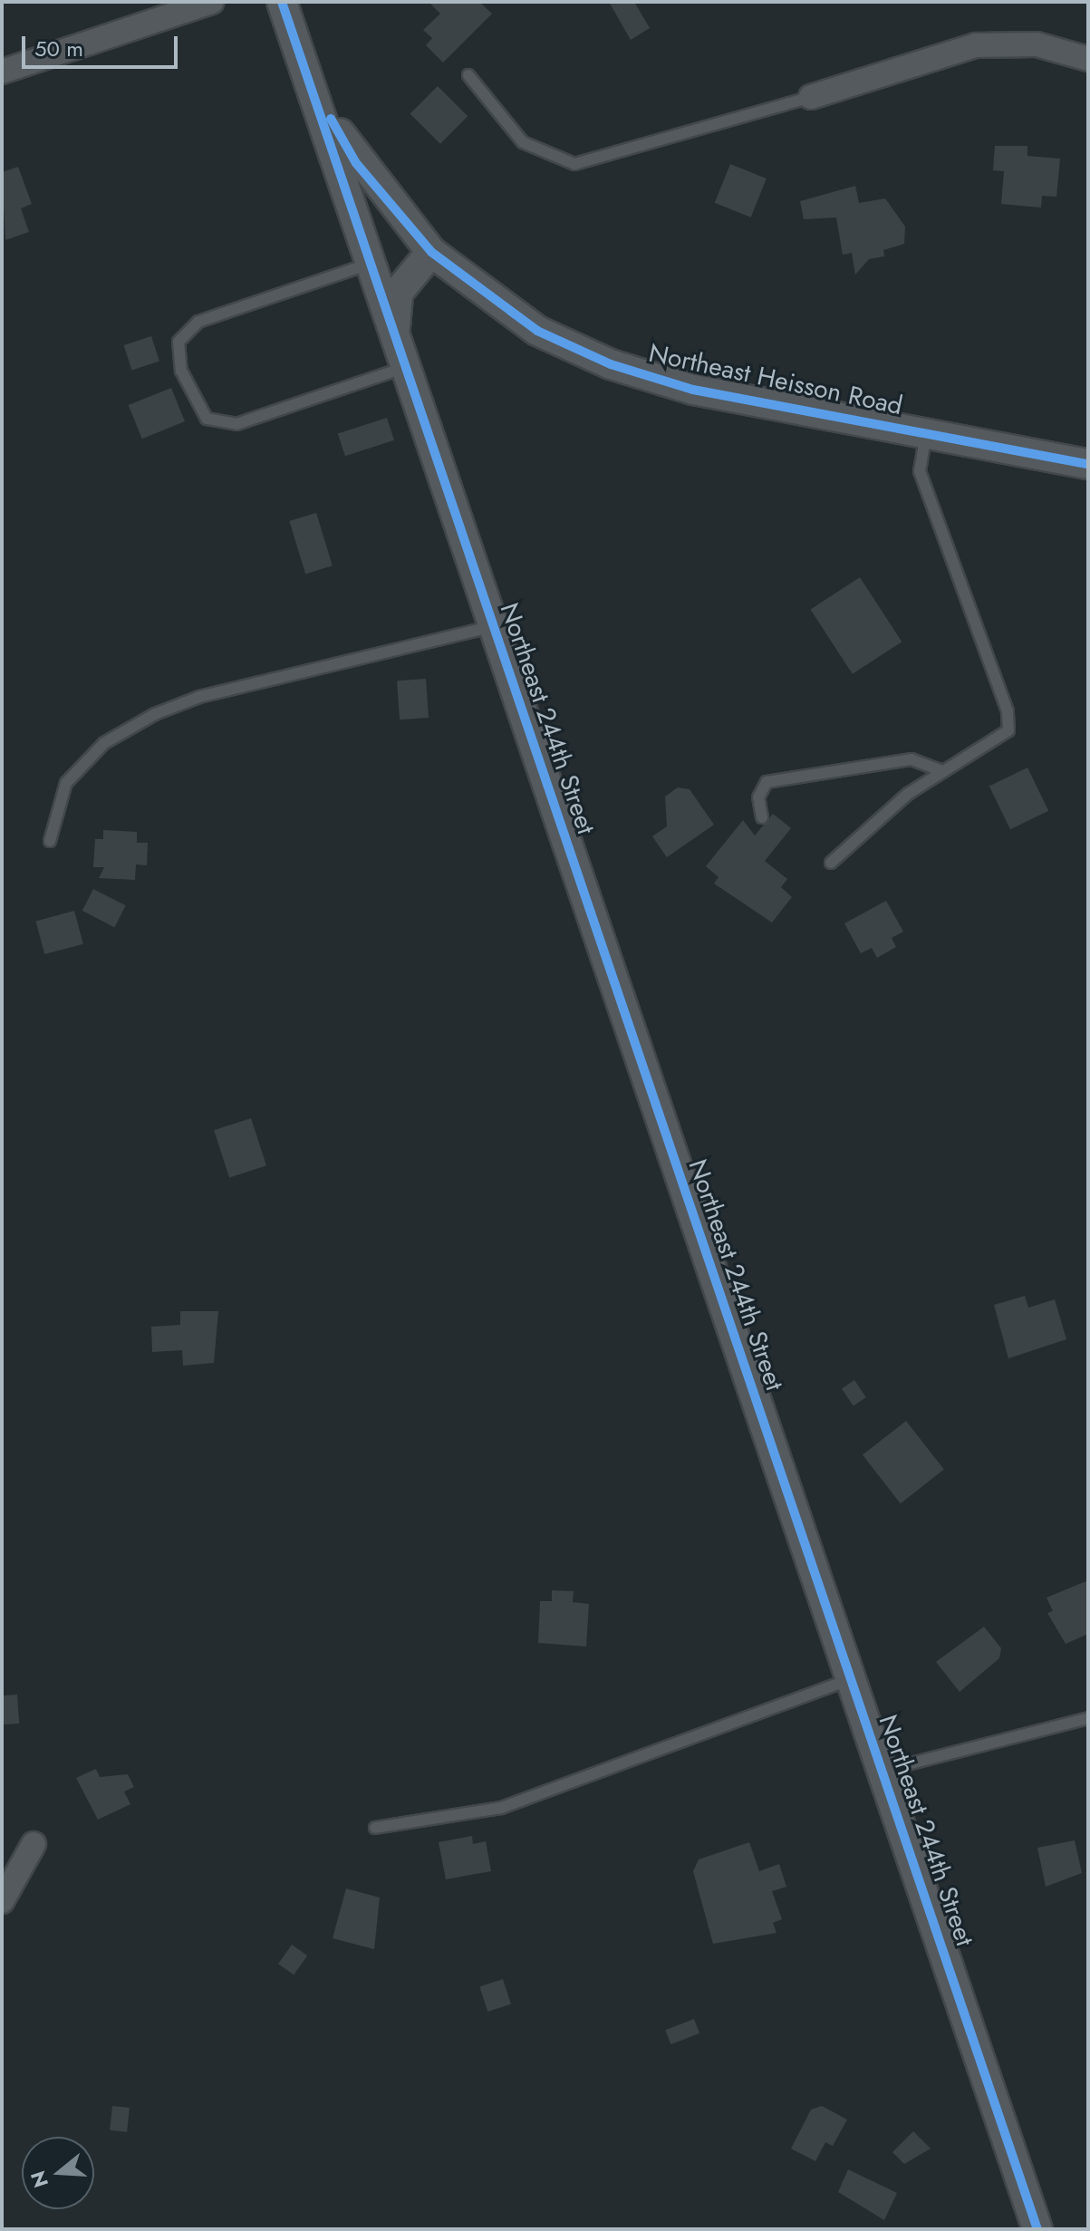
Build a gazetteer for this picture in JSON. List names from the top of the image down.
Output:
{
  "streets": {
    "street": ["Northeast Heisson Road", "Northeast 244th Street"]
  },
  "crossings": [
    ["Northeast Heisson Road", "Northeast 244th Street"]
  ],
  "scale_bar": "50 m",
  "north": "left"
}
